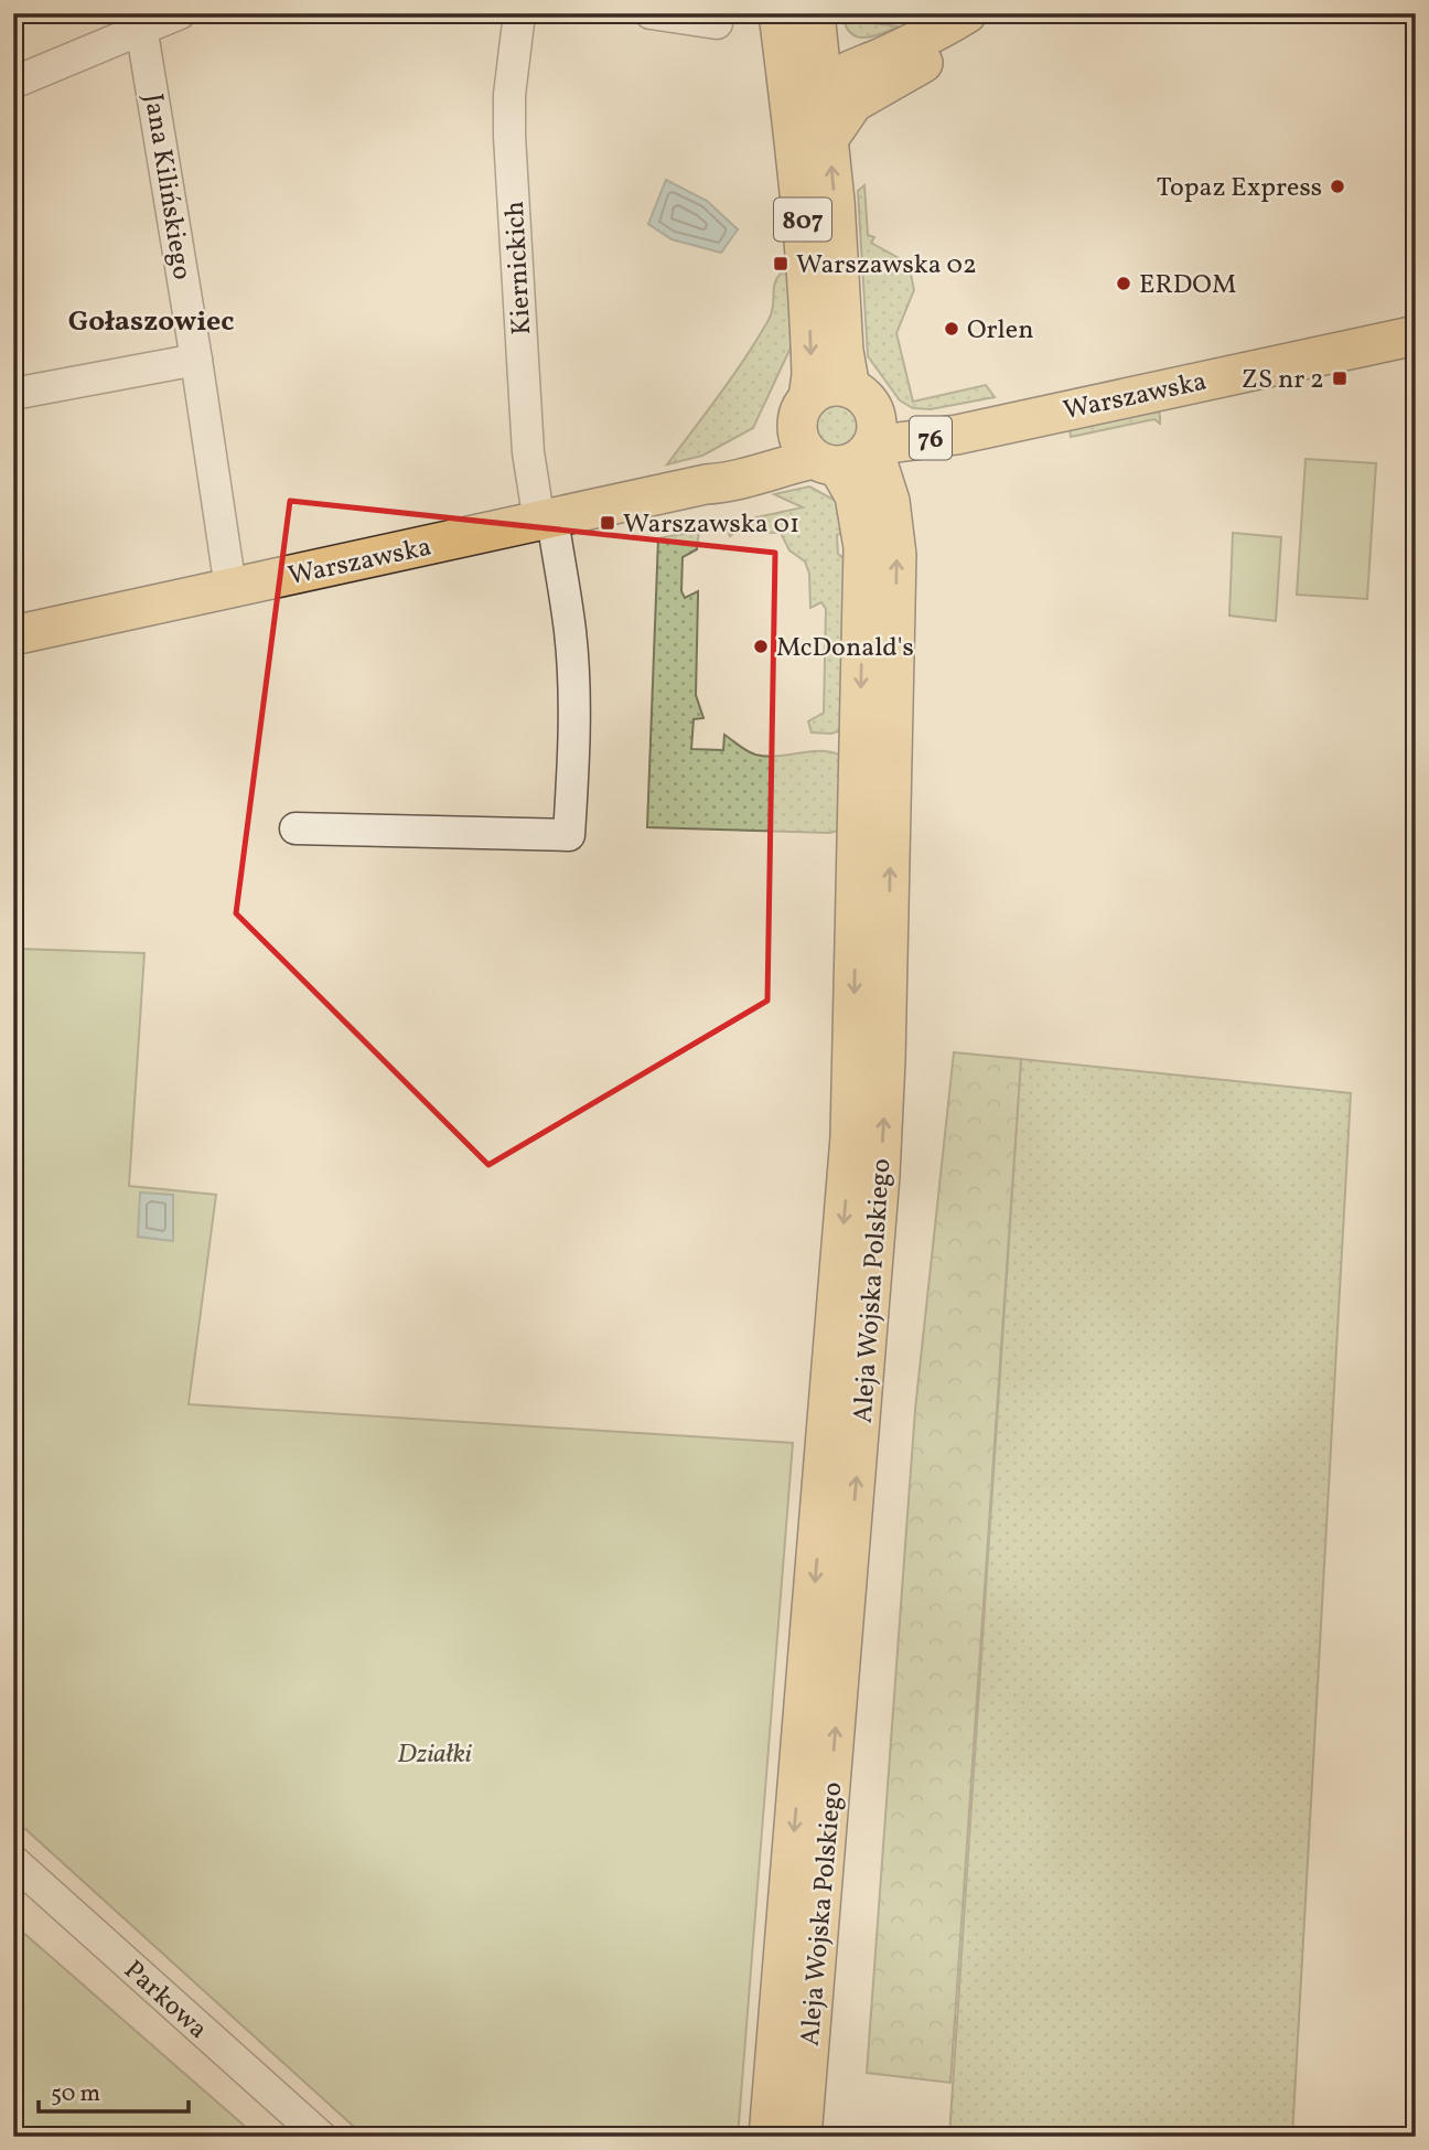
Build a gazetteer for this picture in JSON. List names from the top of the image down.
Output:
{
  "streets": {
    "main road": [
      "807",
      "Warszawska",
      "76",
      "Aleja Wojska Polskiego"
    ],
    "street": ["Jana Kilińskiego", "Kiernickich", "Parkowa"]
  },
  "crossings": [
    ["Jana Kilińskiego", "Warszawska"],
    ["807", "Warszawska"],
    ["807", "76"],
    ["807", "Aleja Wojska Polskiego"],
    ["Kiernickich", "Warszawska"],
    ["Warszawska", "76"],
    ["Warszawska", "Aleja Wojska Polskiego"],
    ["76", "Aleja Wojska Polskiego"]
  ],
  "districts": ["Gołaszowiec"],
  "parks": ["Działki"],
  "places": {
    "other": [
      "Topaz Express",
      "ERDOM",
      "Orlen",
      "McDonald's"
    ],
    "transit": ["Warszawska 02", "ZS nr 2", "Warszawska 01"]
  },
  "scale_bar": "50 m"
}
